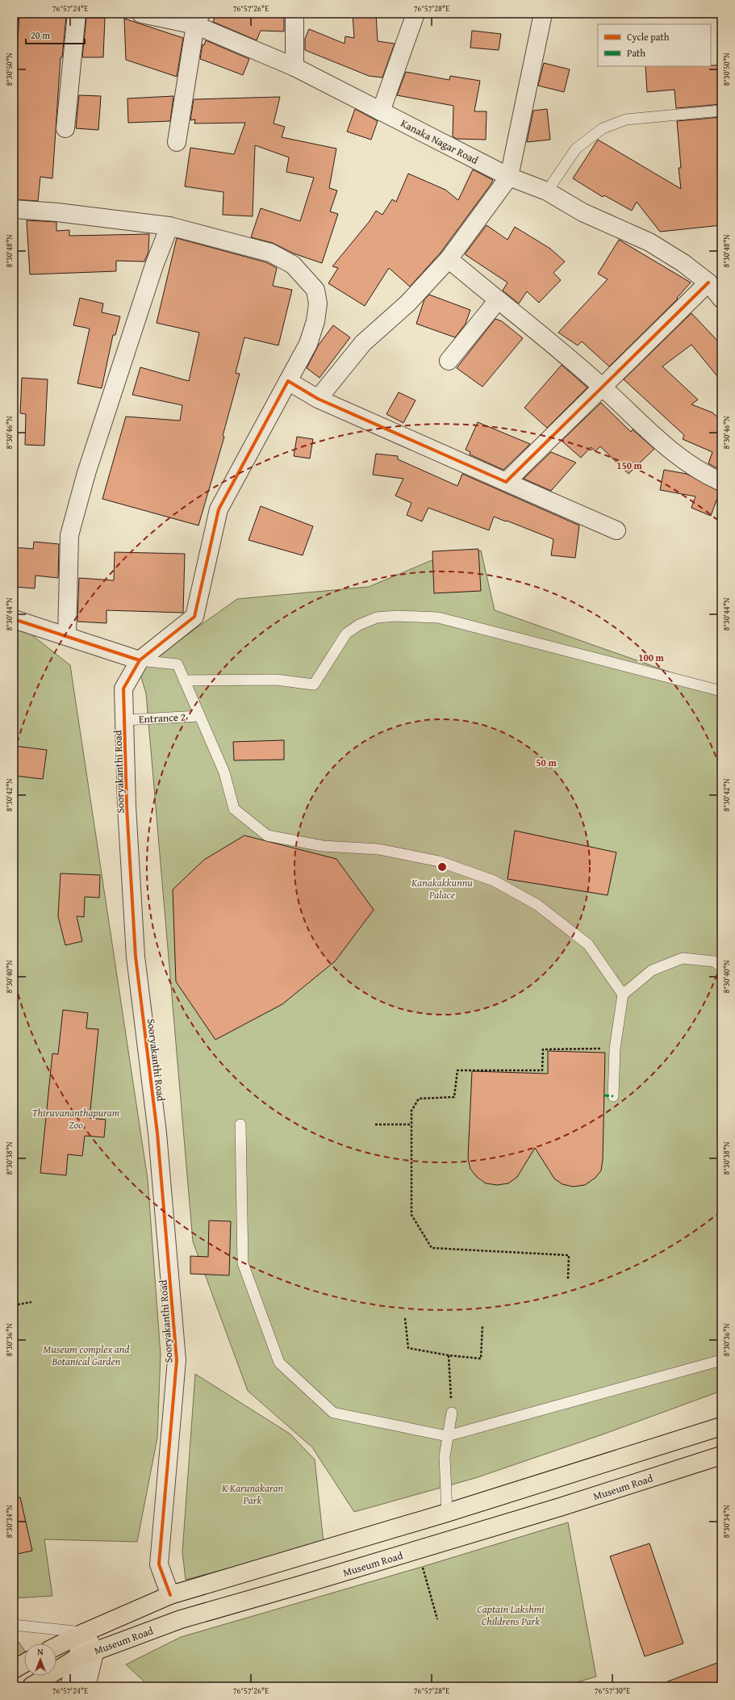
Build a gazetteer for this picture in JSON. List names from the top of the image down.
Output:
{
  "streets": {
    "main road": ["Museum Road"],
    "street": ["Kanaka Nagar Road", "Sooryakanthi Road"],
    "lane": ["Entrance 2"]
  },
  "crossings": [
    ["Entrance 2", "Sooryakanthi Road"],
    ["Sooryakanthi Road", "Museum Road"]
  ],
  "parks": [
    "Kanakakkunnu Palace",
    "Thiruvananthapuram Zoo",
    "Museum complex and Botanical Garden",
    "K Karunakaran Park",
    "Captain Lakshmi Childrens Park"
  ],
  "legend": ["Cycle path", "Path"],
  "scale_bar": "20 m",
  "north": "top",
  "coordinates": [
    "76°57'24\"E",
    "76°57'26\"E",
    "76°57'28\"E",
    "8°30'50\"N",
    "8°30'48\"N",
    "8°30'46\"N",
    "8°30'44\"N",
    "8°30'42\"N",
    "8°30'40\"N",
    "8°30'38\"N",
    "8°30'36\"N",
    "8°30'34\"N",
    "76°57'30\"E"
  ],
  "rings": ["150 m", "100 m", "50 m"]
}
